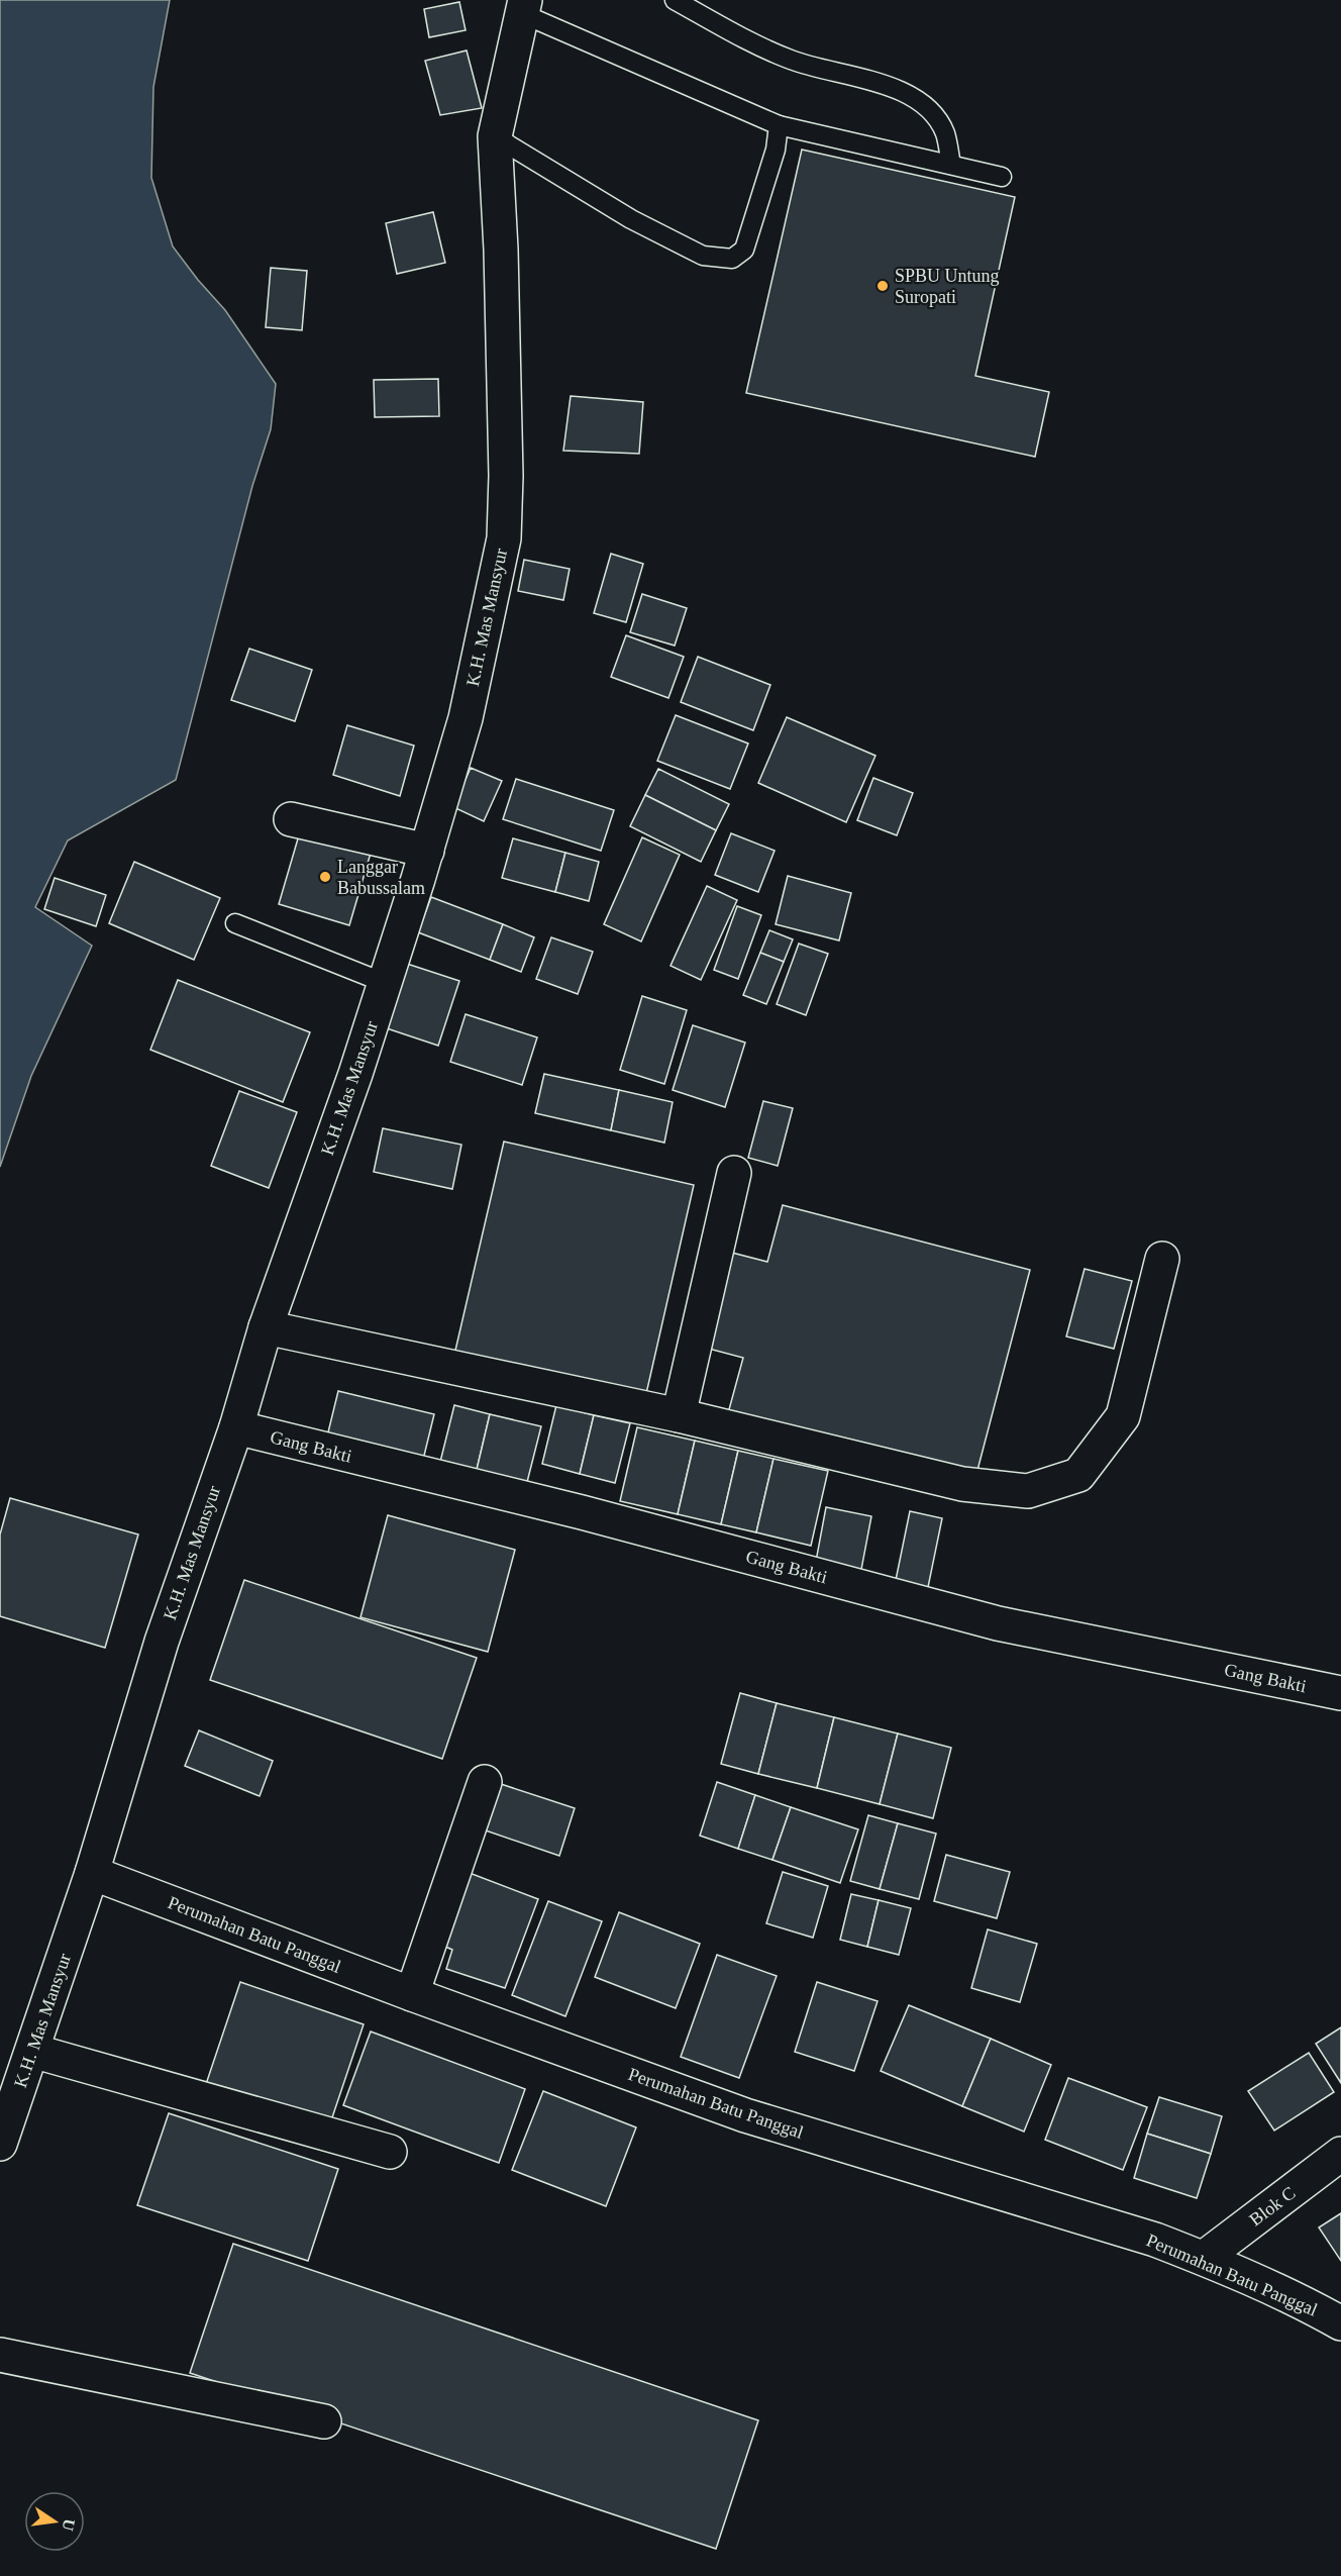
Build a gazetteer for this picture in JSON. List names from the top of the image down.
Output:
{
  "streets": {
    "street": [
      "K.H. Mas Mansyur",
      "Gang Bakti",
      "Perumahan Batu Panggal",
      "Blok C"
    ]
  },
  "crossings": [
    ["K.H. Mas Mansyur", "Gang Bakti"],
    ["K.H. Mas Mansyur", "Perumahan Batu Panggal"],
    ["Perumahan Batu Panggal", "Blok C"]
  ],
  "places": ["SPBU Untung Suropati", "Langgar Babussalam"],
  "north": "right"
}
